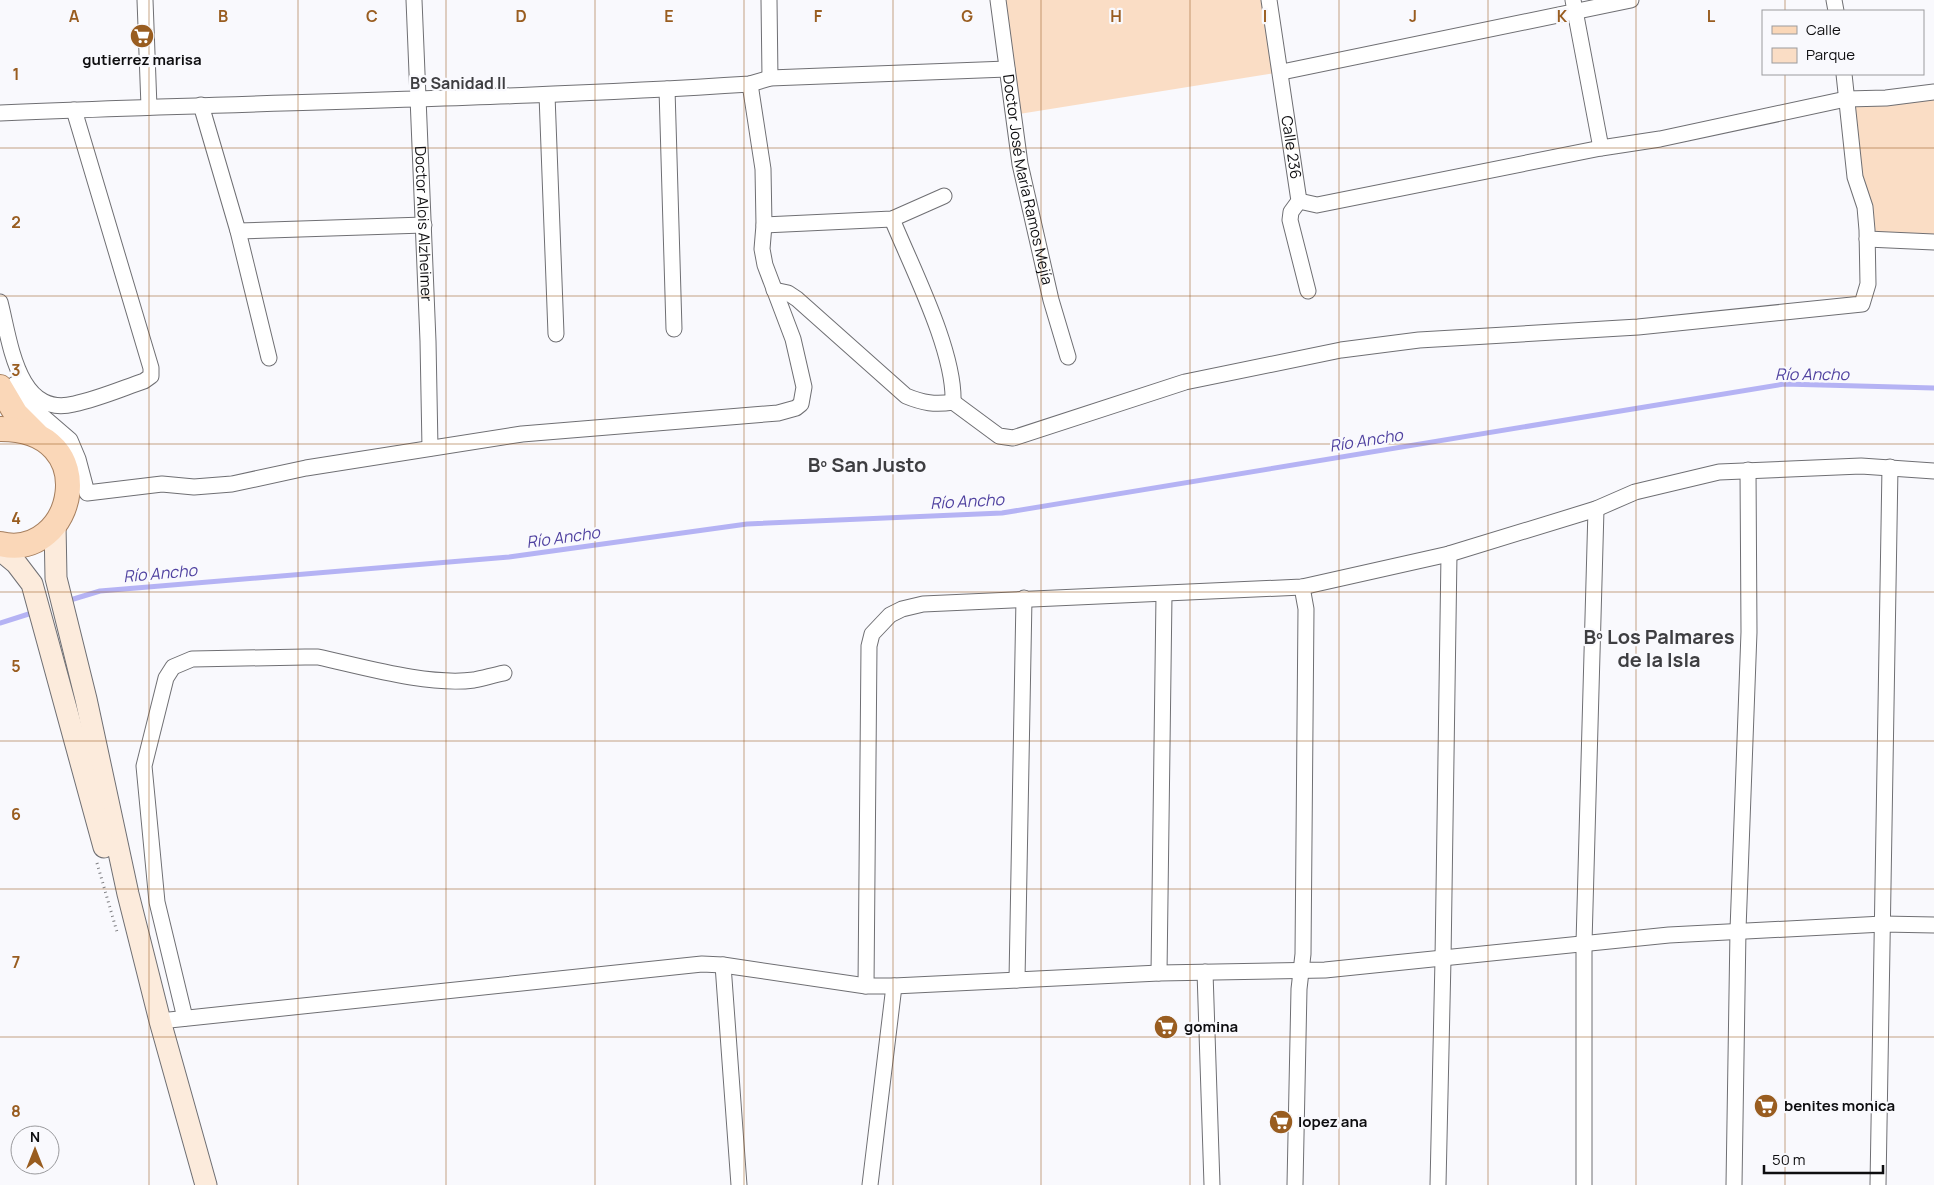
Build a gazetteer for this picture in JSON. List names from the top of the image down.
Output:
{
  "streets": {
    "street": ["Calle 236", "Doctor José María Ramos Mejía", "Doctor Alois Alzheimer"]
  },
  "districts": ["B° Sanidad II", "Bº San Justo", "Bº Los Palmares de la Isla"],
  "water": ["Río Ancho"],
  "places": {
    "supermarket": [
      "gutierrez marisa",
      "gomina",
      "benites monica",
      "lopez ana"
    ]
  },
  "legend": ["Calle", "Parque"],
  "scale_bar": "50 m",
  "north": "top",
  "grid": {
    "columns": [
      "A",
      "B",
      "C",
      "D",
      "E",
      "F",
      "G",
      "H",
      "I",
      "J",
      "K",
      "L"
    ],
    "rows": [
      "1",
      "2",
      "3",
      "4",
      "5",
      "6",
      "7",
      "8"
    ]
  }
}
